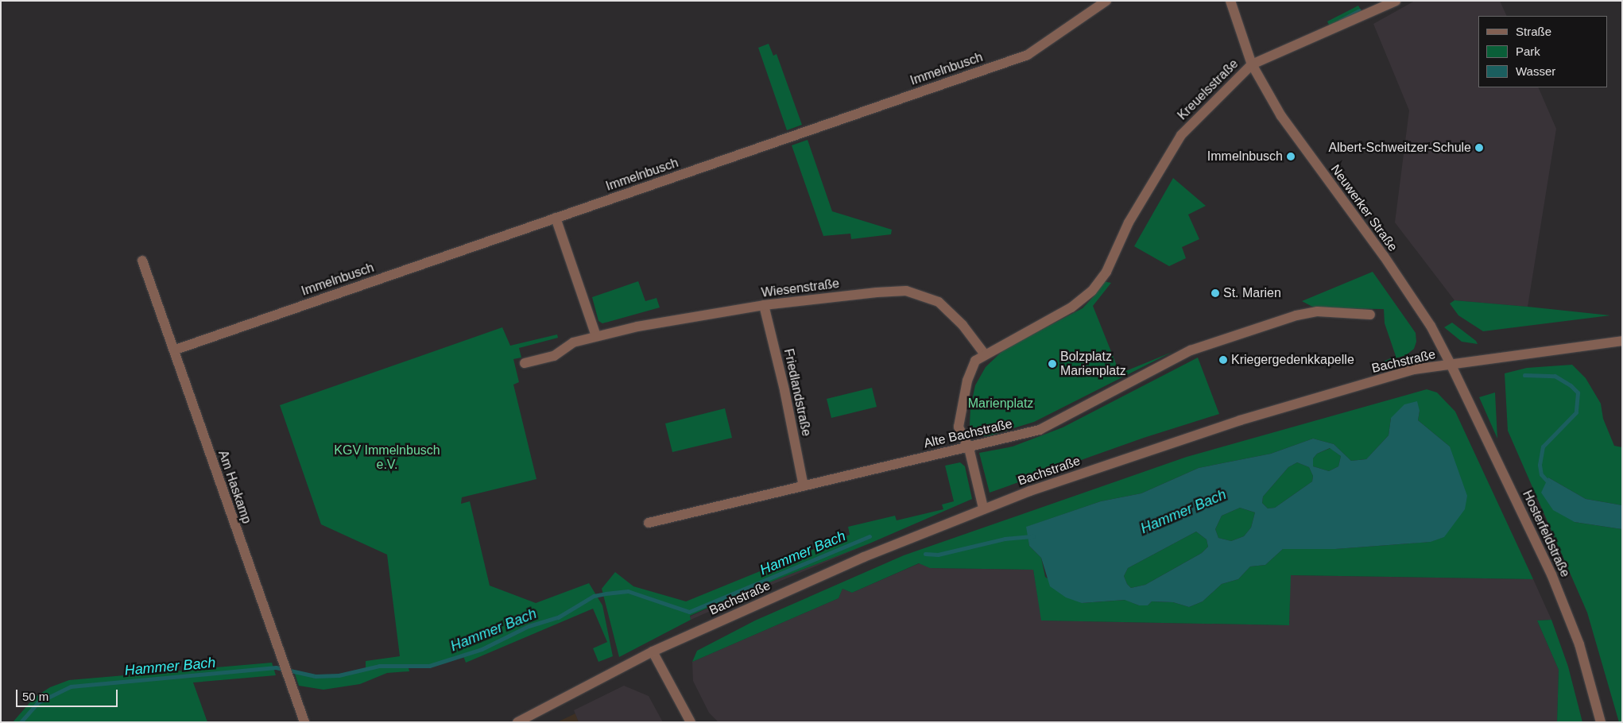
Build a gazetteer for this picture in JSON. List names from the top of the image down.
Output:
{
  "streets": {
    "street": [
      "Immelnbusch",
      "Kreuelsstraße",
      "Neuwerker Straße",
      "Wiesenstraße",
      "Bachstraße",
      "Friedlandstraße",
      "Alte Bachstraße",
      "Am Haskamp",
      "Hosterfeldstraße"
    ]
  },
  "crossings": [
    ["Immelnbusch", "Am Haskamp"],
    ["Kreuelsstraße", "Neuwerker Straße"],
    ["Kreuelsstraße", "Wiesenstraße"],
    ["Neuwerker Straße", "Bachstraße"],
    ["Neuwerker Straße", "Hosterfeldstraße"],
    ["Wiesenstraße", "Friedlandstraße"],
    ["Bachstraße", "Hosterfeldstraße"],
    ["Friedlandstraße", "Alte Bachstraße"]
  ],
  "water": ["Hammer Bach"],
  "parks": ["Marienplatz", "KGV Immelnbusch e.V."],
  "places": [
    "Albert-Schweitzer-Schule",
    "Immelnbusch",
    "St. Marien",
    "Kriegergedenkkapelle",
    "Bolzplatz Marienplatz"
  ],
  "legend": ["Straße", "Park", "Wasser"],
  "scale_bar": "50 m"
}
